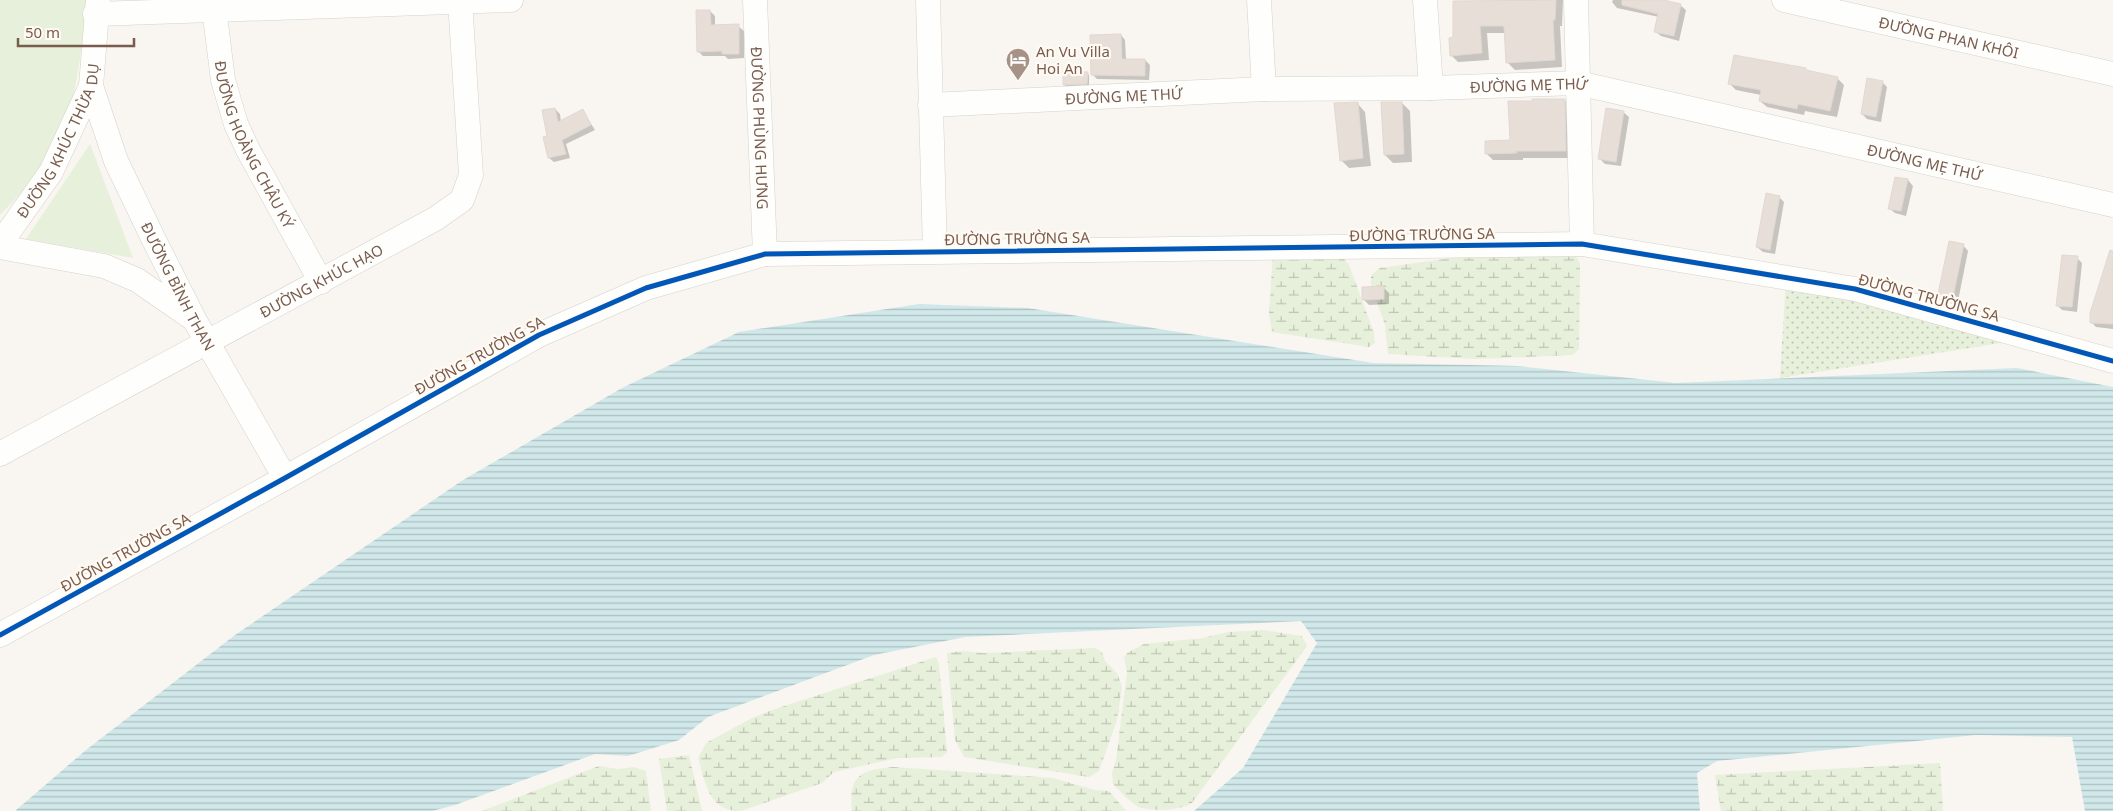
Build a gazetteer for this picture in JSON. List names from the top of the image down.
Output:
{
  "streets": {
    "street": [
      "ĐƯỜNG PHAN KHÔI",
      "ĐƯỜNG MẸ THỨ",
      "ĐƯỜNG PHÙNG HƯNG",
      "ĐƯỜNG KHÚC THỪA DỤ",
      "ĐƯỜNG HOÀNG CHÂU KÝ",
      "ĐƯỜNG TRƯỜNG SA",
      "ĐƯỜNG KHÚC HẠO",
      "ĐƯỜNG BÌNH THAN"
    ]
  },
  "crossings": [
    ["ĐƯỜNG PHÙNG HƯNG", "ĐƯỜNG TRƯỜNG SA"],
    ["ĐƯỜNG KHÚC THỪA DỤ", "ĐƯỜNG BÌNH THAN"],
    ["ĐƯỜNG HOÀNG CHÂU KÝ", "ĐƯỜNG KHÚC HẠO"],
    ["ĐƯỜNG TRƯỜNG SA", "ĐƯỜNG BÌNH THAN"],
    ["ĐƯỜNG KHÚC HẠO", "ĐƯỜNG BÌNH THAN"]
  ],
  "places": {
    "hotel": ["An Vu Villa Hoi An"]
  },
  "scale_bar": "50 m"
}
